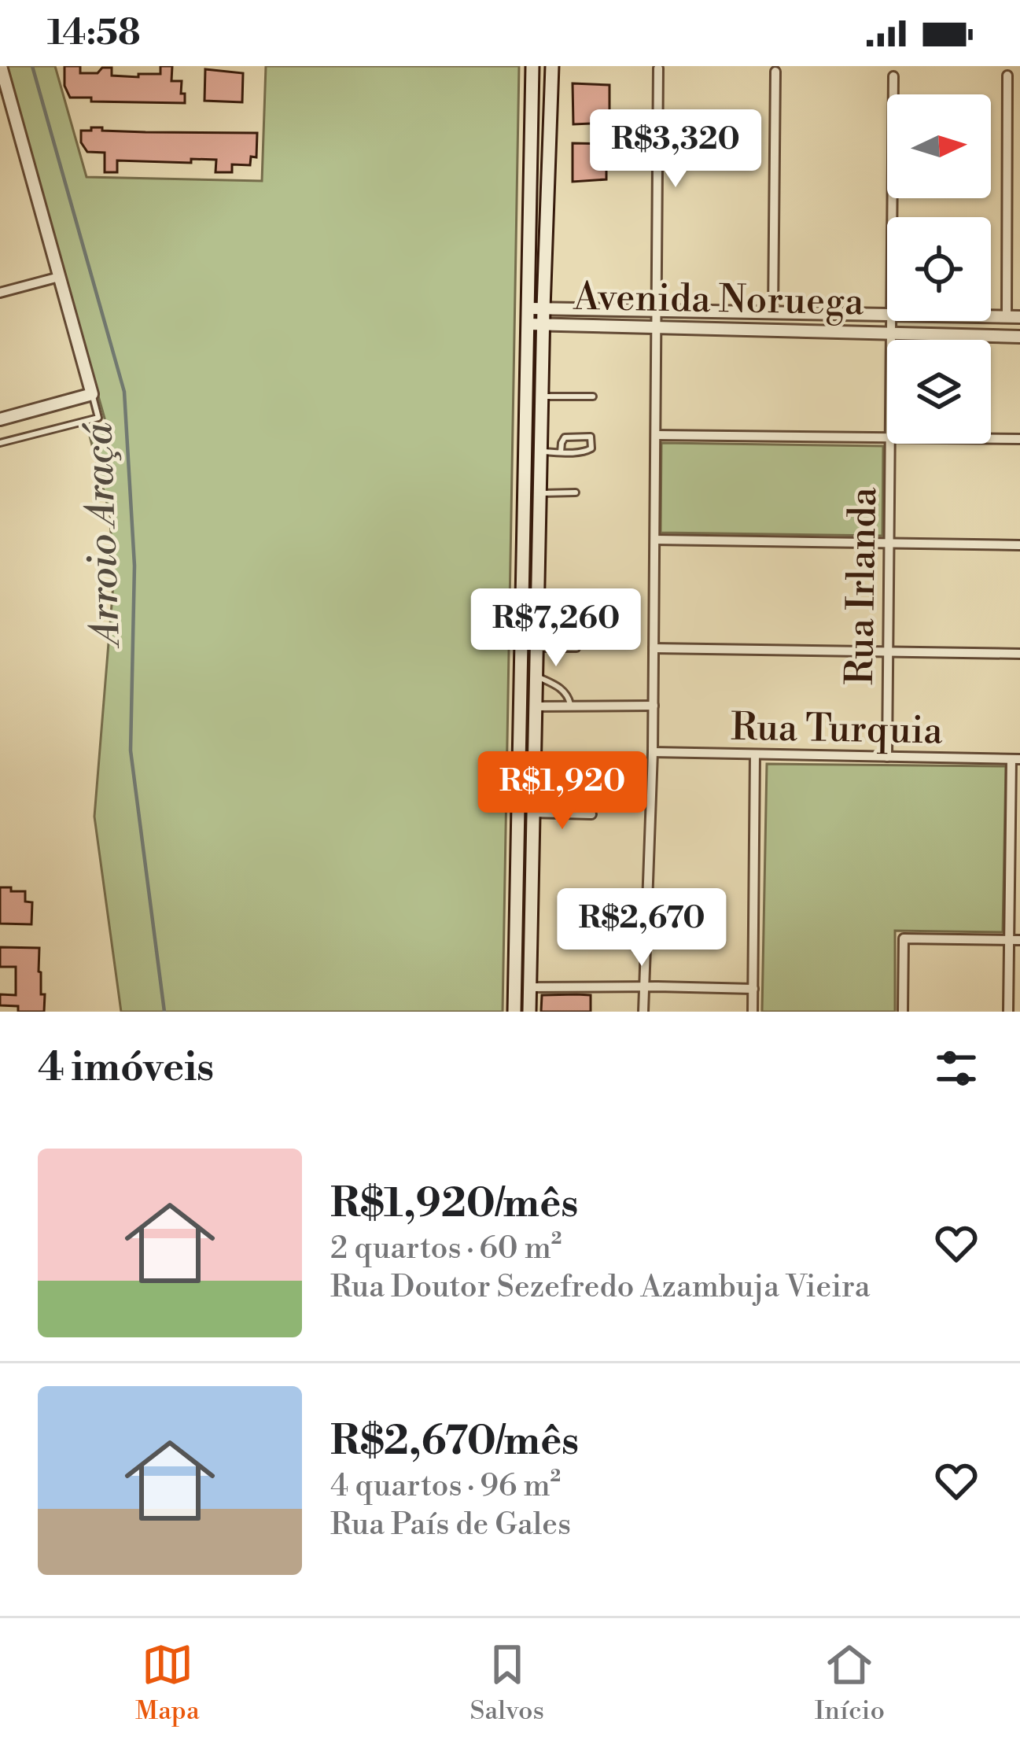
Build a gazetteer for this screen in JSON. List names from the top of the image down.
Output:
{
  "streets": {
    "street": ["Avenida Noruega", "Rua Irlanda", "Rua Turquia"]
  },
  "crossings": [
    ["Avenida Noruega", "Rua Irlanda"],
    ["Rua Irlanda", "Rua Turquia"]
  ],
  "water": ["Arroio Araçá"],
  "north": "right",
  "page": {
    "status": "14:58",
    "price": [
      "R$3,320",
      "R$7,260",
      "R$1,920",
      "R$2,670"
    ],
    "heading": "4 imóveis",
    "list": [
      {
        "name": "R$1,920/mês",
        "note": "2 quartos · 60 m² · Rua Doutor Sezefredo Azambuja Vieira"
      },
      {
        "name": "R$2,670/mês",
        "note": "4 quartos · 96 m² · Rua País de Gales"
      }
    ],
    "tabs": ["Mapa", "Salvos", "Início"]
  }
}
